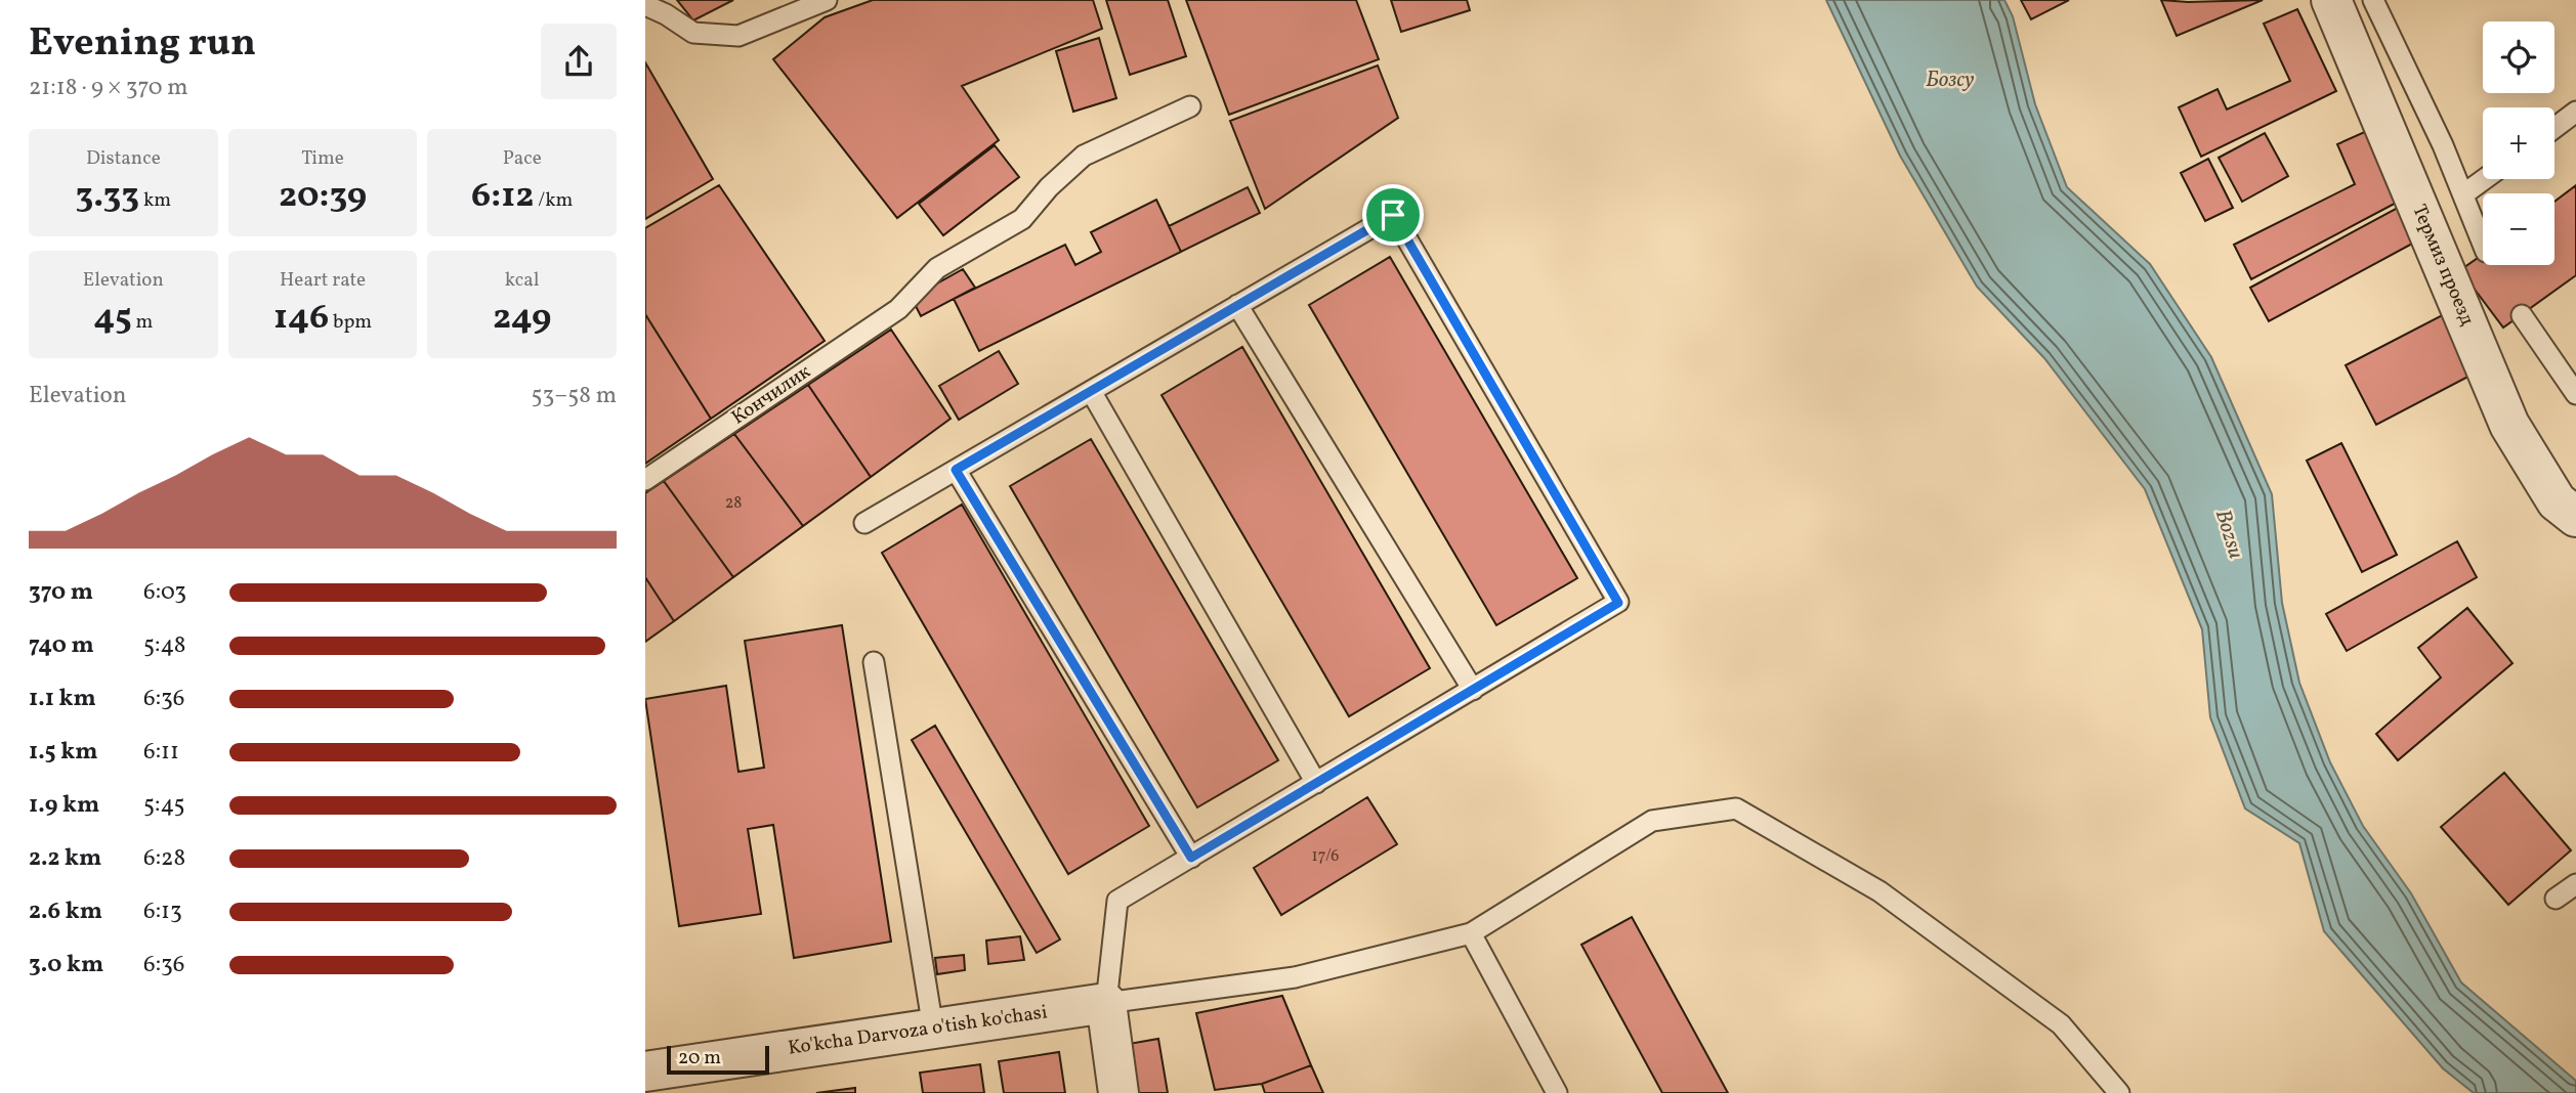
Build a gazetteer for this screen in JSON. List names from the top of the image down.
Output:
{
  "streets": {
    "street": ["Термиз проезд", "Ko'kcha Darvoza o'tish ko'chasi"],
    "lane": ["Кончилик"]
  },
  "water": ["Бозсу", "Bozsu"],
  "house_numbers": ["28", "17/6"],
  "scale_bar": "20 m",
  "page": {
    "heading": ["Evening run", "21:18 · 9 × 370 m"],
    "map_buttons": ["+", "−"],
    "stats": [
      ["Distance", "3.33 km"],
      ["Time", "20:39"],
      ["Pace", "6:12 /km"],
      ["Elevation", "45 m"],
      ["Heart rate", "146 bpm"],
      ["kcal", "249"]
    ],
    "chart": ["Elevation", "53–58 m"],
    "list": [
      {
        "name": "370 m",
        "note": "6:03"
      },
      {
        "name": "740 m",
        "note": "5:48"
      },
      {
        "name": "1.1 km",
        "note": "6:36"
      },
      {
        "name": "1.5 km",
        "note": "6:11"
      },
      {
        "name": "1.9 km",
        "note": "5:45"
      },
      {
        "name": "2.2 km",
        "note": "6:28"
      },
      {
        "name": "2.6 km",
        "note": "6:13"
      },
      {
        "name": "3.0 km",
        "note": "6:36"
      }
    ],
    "scale": "20 m"
  }
}
